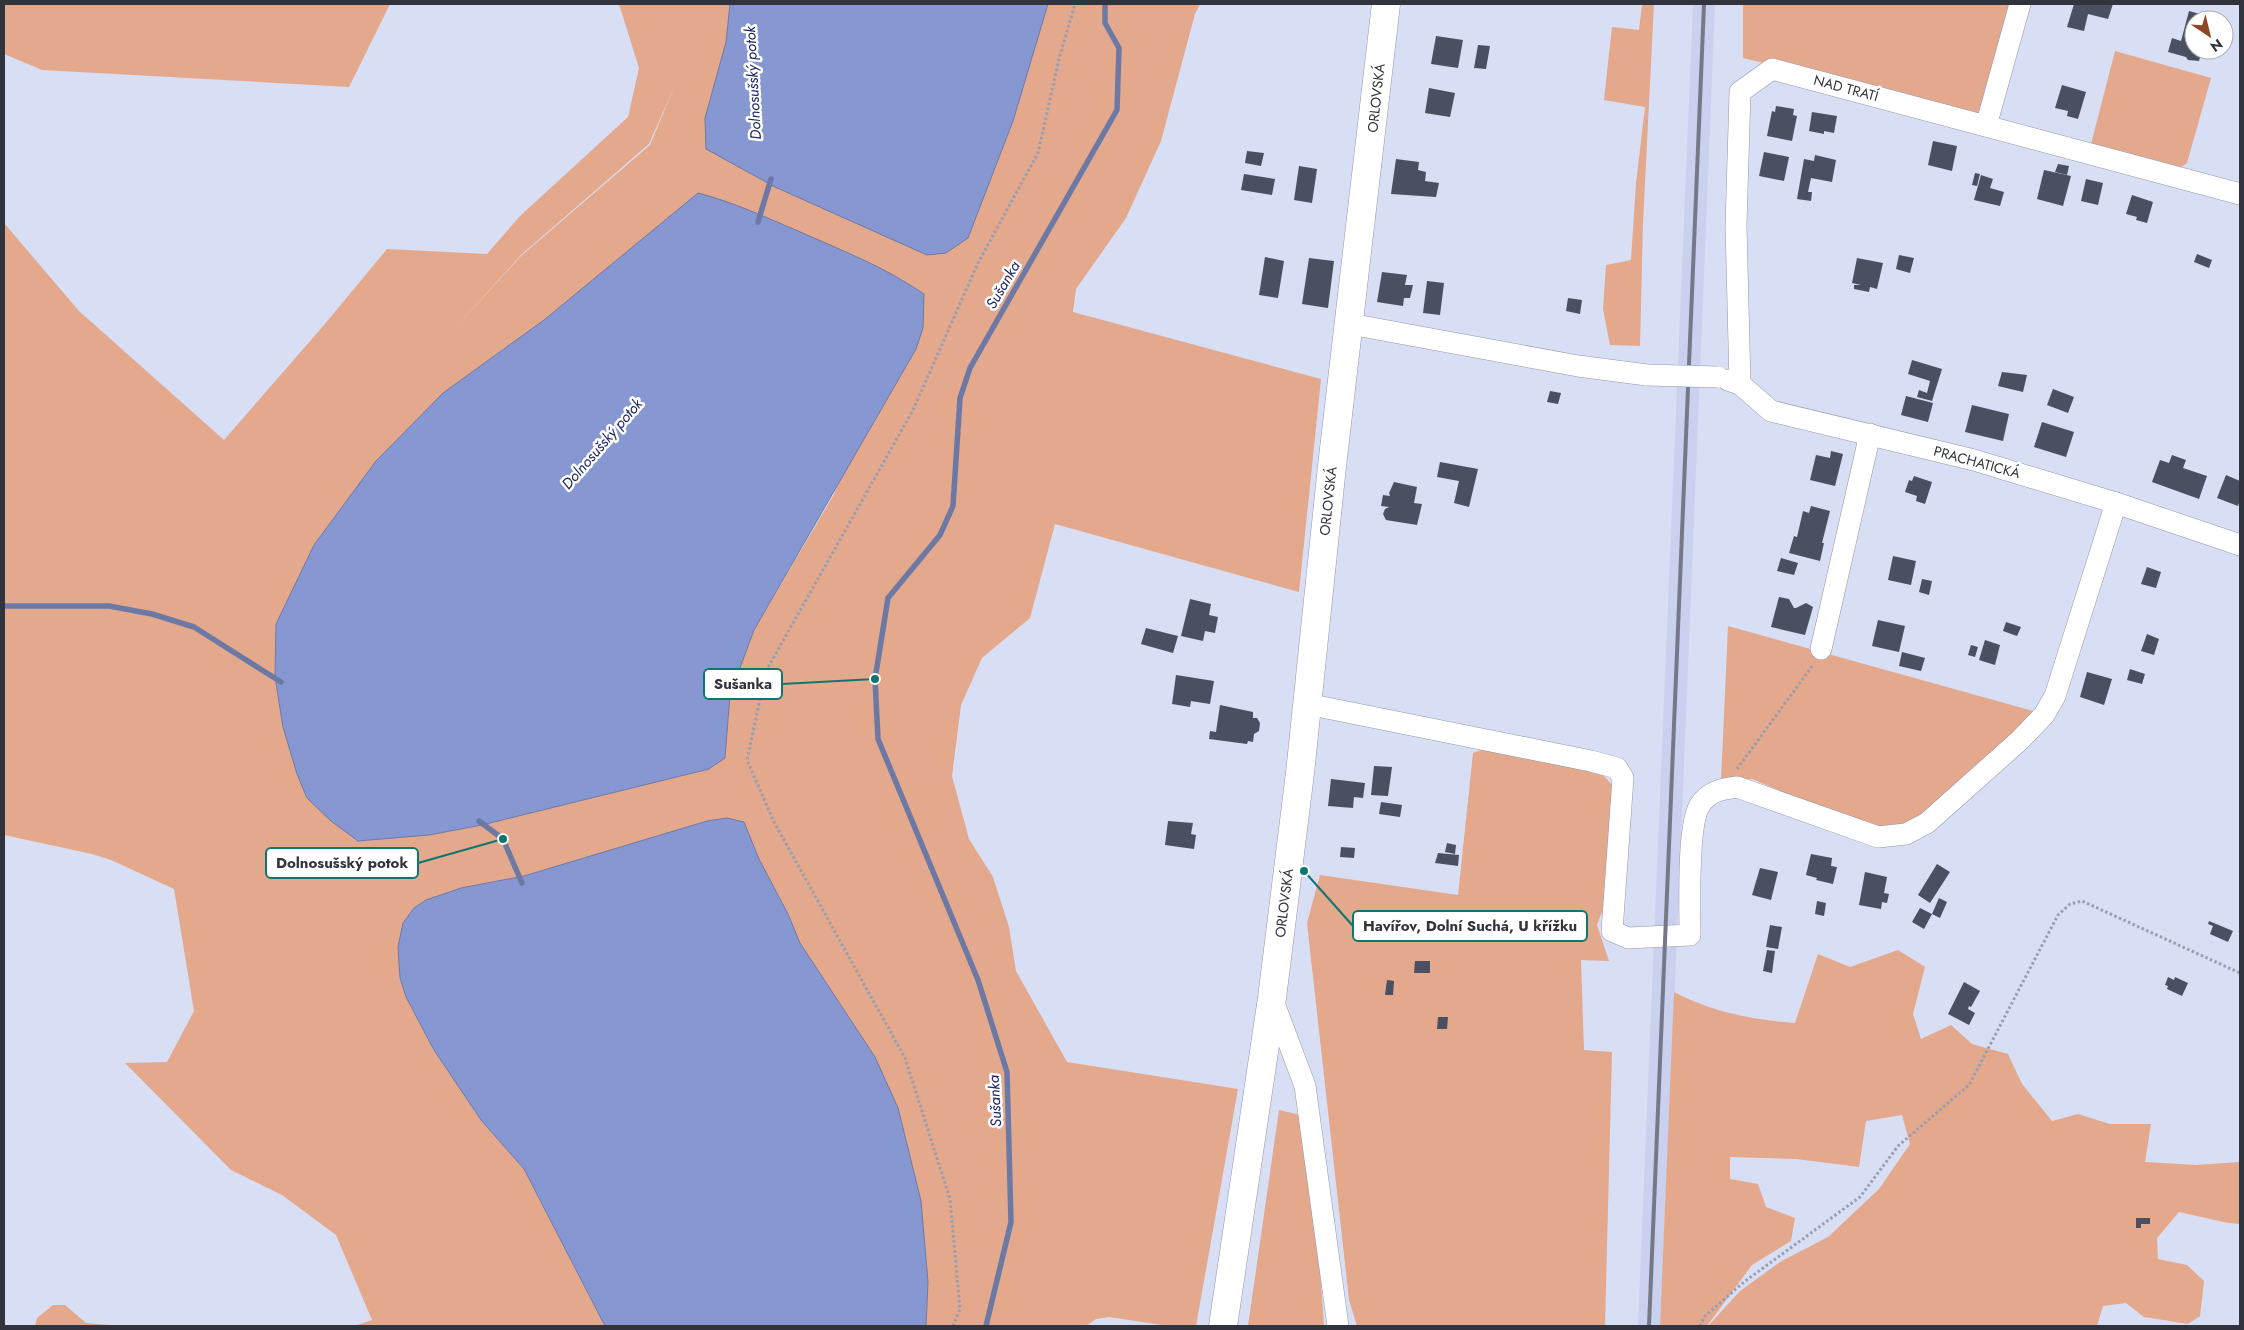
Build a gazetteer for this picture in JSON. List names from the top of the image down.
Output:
{
  "streets": {
    "main road": ["ORLOVSKÁ"],
    "street": ["NAD TRATÍ", "PRACHATICKÁ"]
  },
  "crossings": [
    ["NAD TRATÍ", "PRACHATICKÁ"],
    ["ORLOVSKÁ", "PRACHATICKÁ"]
  ],
  "water": ["Dolnosušský potok", "Sušanka"],
  "places": ["Sušanka", "Dolnosušský potok", "Havířov, Dolní Suchá, U křížku"],
  "north": "bottom right"
}
